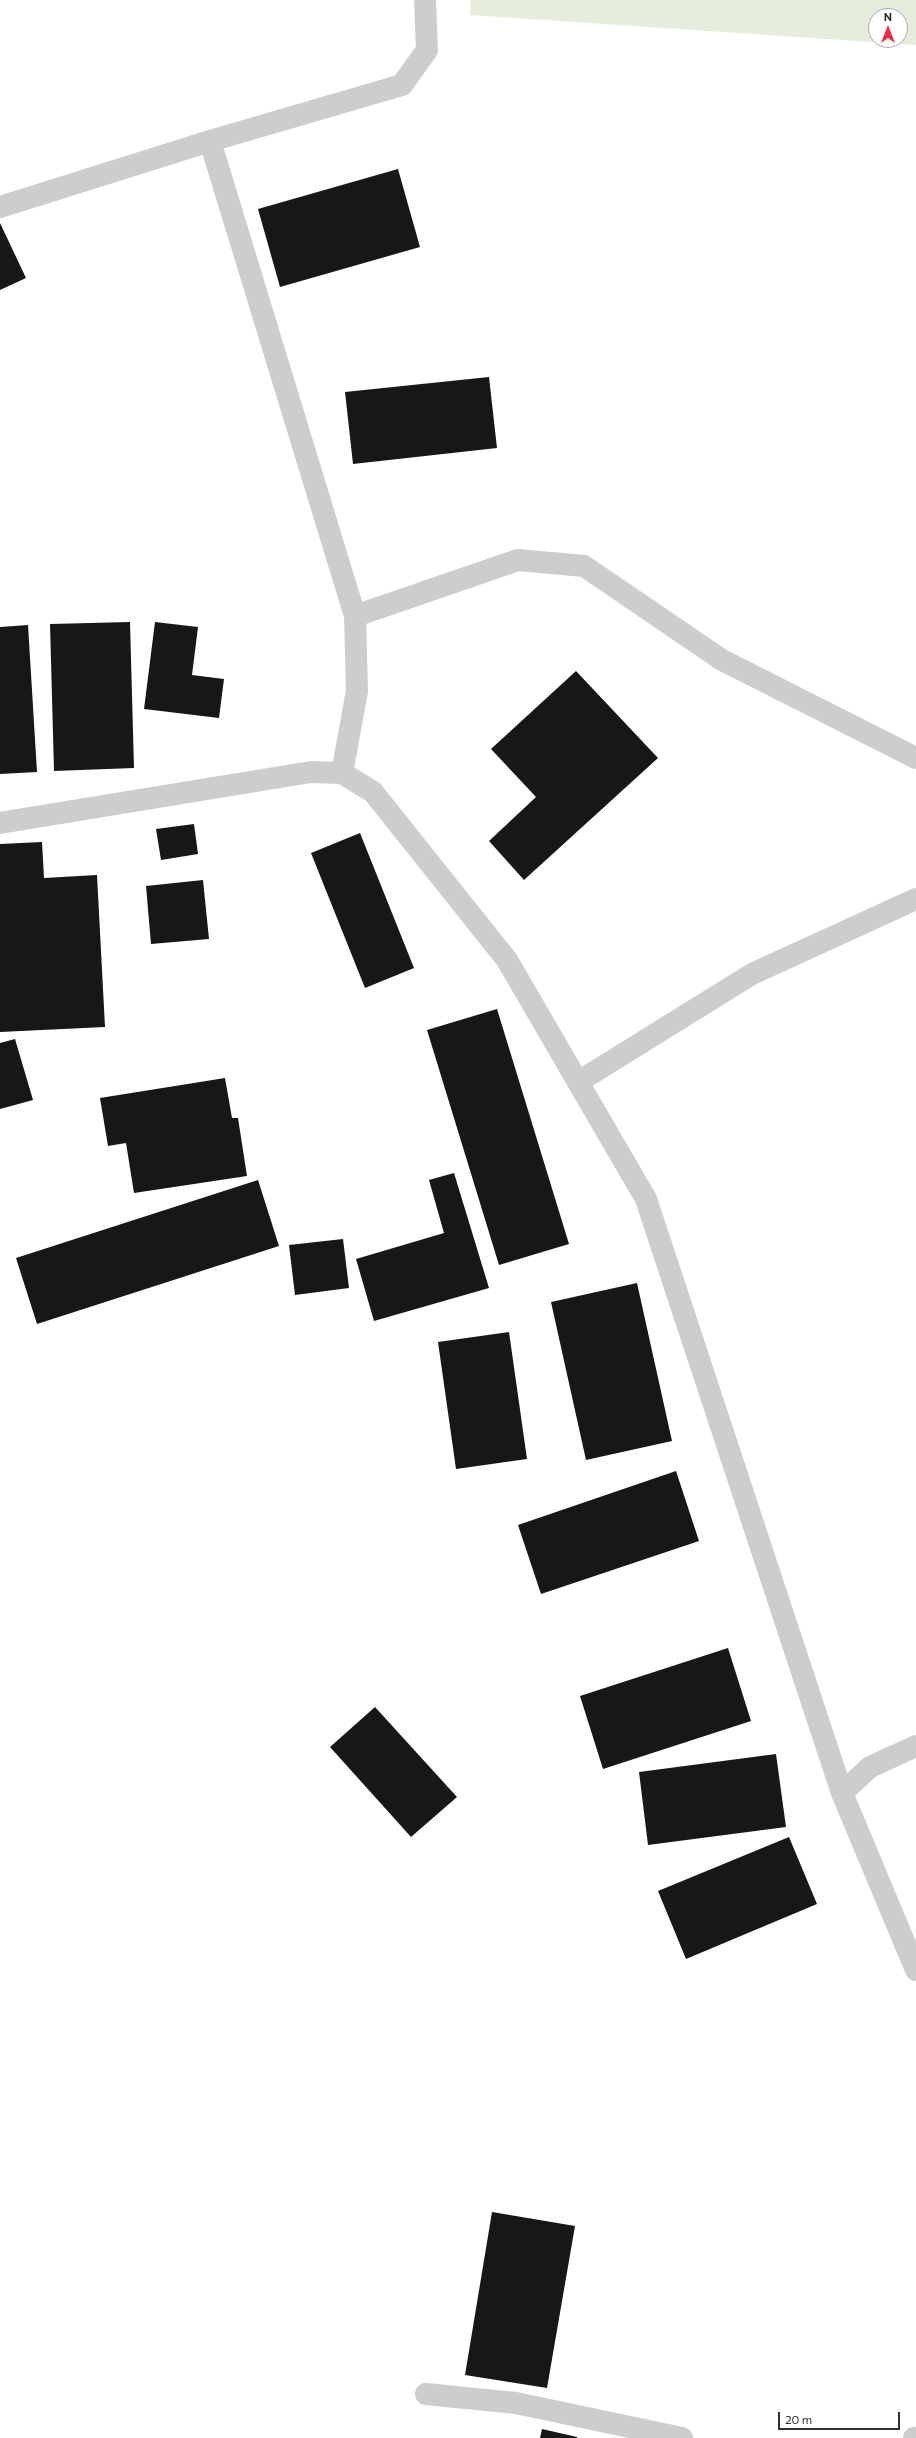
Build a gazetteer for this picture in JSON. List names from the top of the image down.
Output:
{
  "scale_bar": "20 m",
  "north": "top"
}
